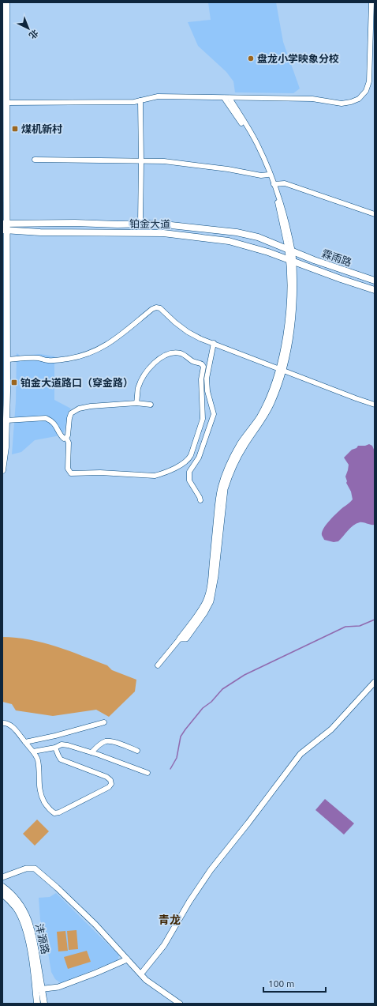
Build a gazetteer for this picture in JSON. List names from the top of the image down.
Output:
{
  "streets": {
    "main road": ["铂金大道", "霖雨路", "沣源路"]
  },
  "crossings": [
    ["铂金大道", "霖雨路"]
  ],
  "districts": ["青龙"],
  "places": {
    "other": ["盘龙小学映象分校"],
    "transit": ["煤机新村", "铂金大道路口（穿金路）"]
  },
  "scale_bar": "100 m",
  "north": "bottom right"
}
